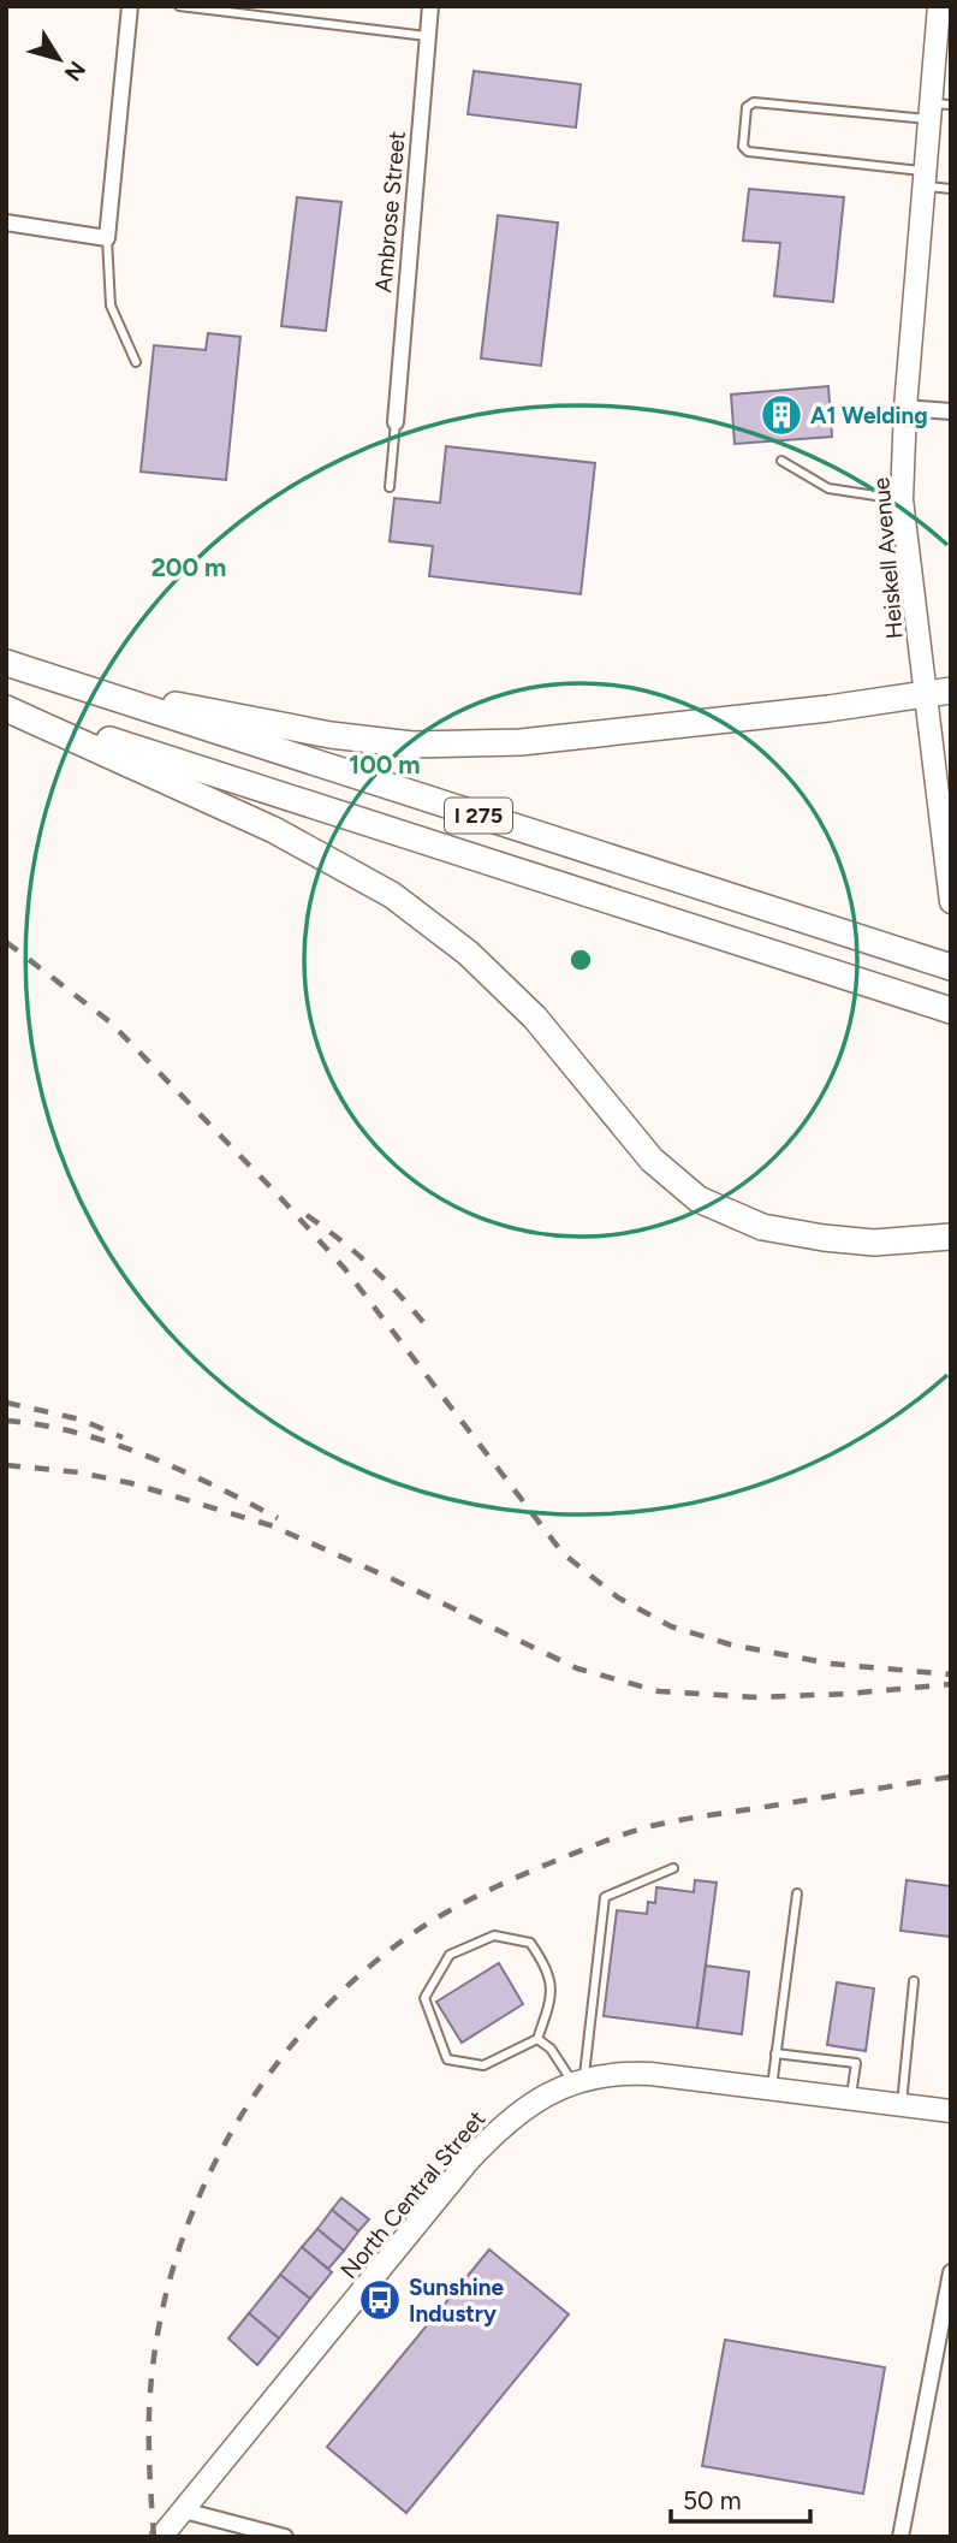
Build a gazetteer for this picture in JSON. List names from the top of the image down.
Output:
{
  "streets": {
    "highway": ["I 275"],
    "main road": ["Heiskell Avenue", "North Central Street"],
    "street": ["Ambrose Street"]
  },
  "places": {
    "building": ["A1 Welding"],
    "bus stop": ["Sunshine Industry"]
  },
  "scale_bar": "50 m",
  "north": "bottom right",
  "rings": ["200 m", "100 m"]
}
